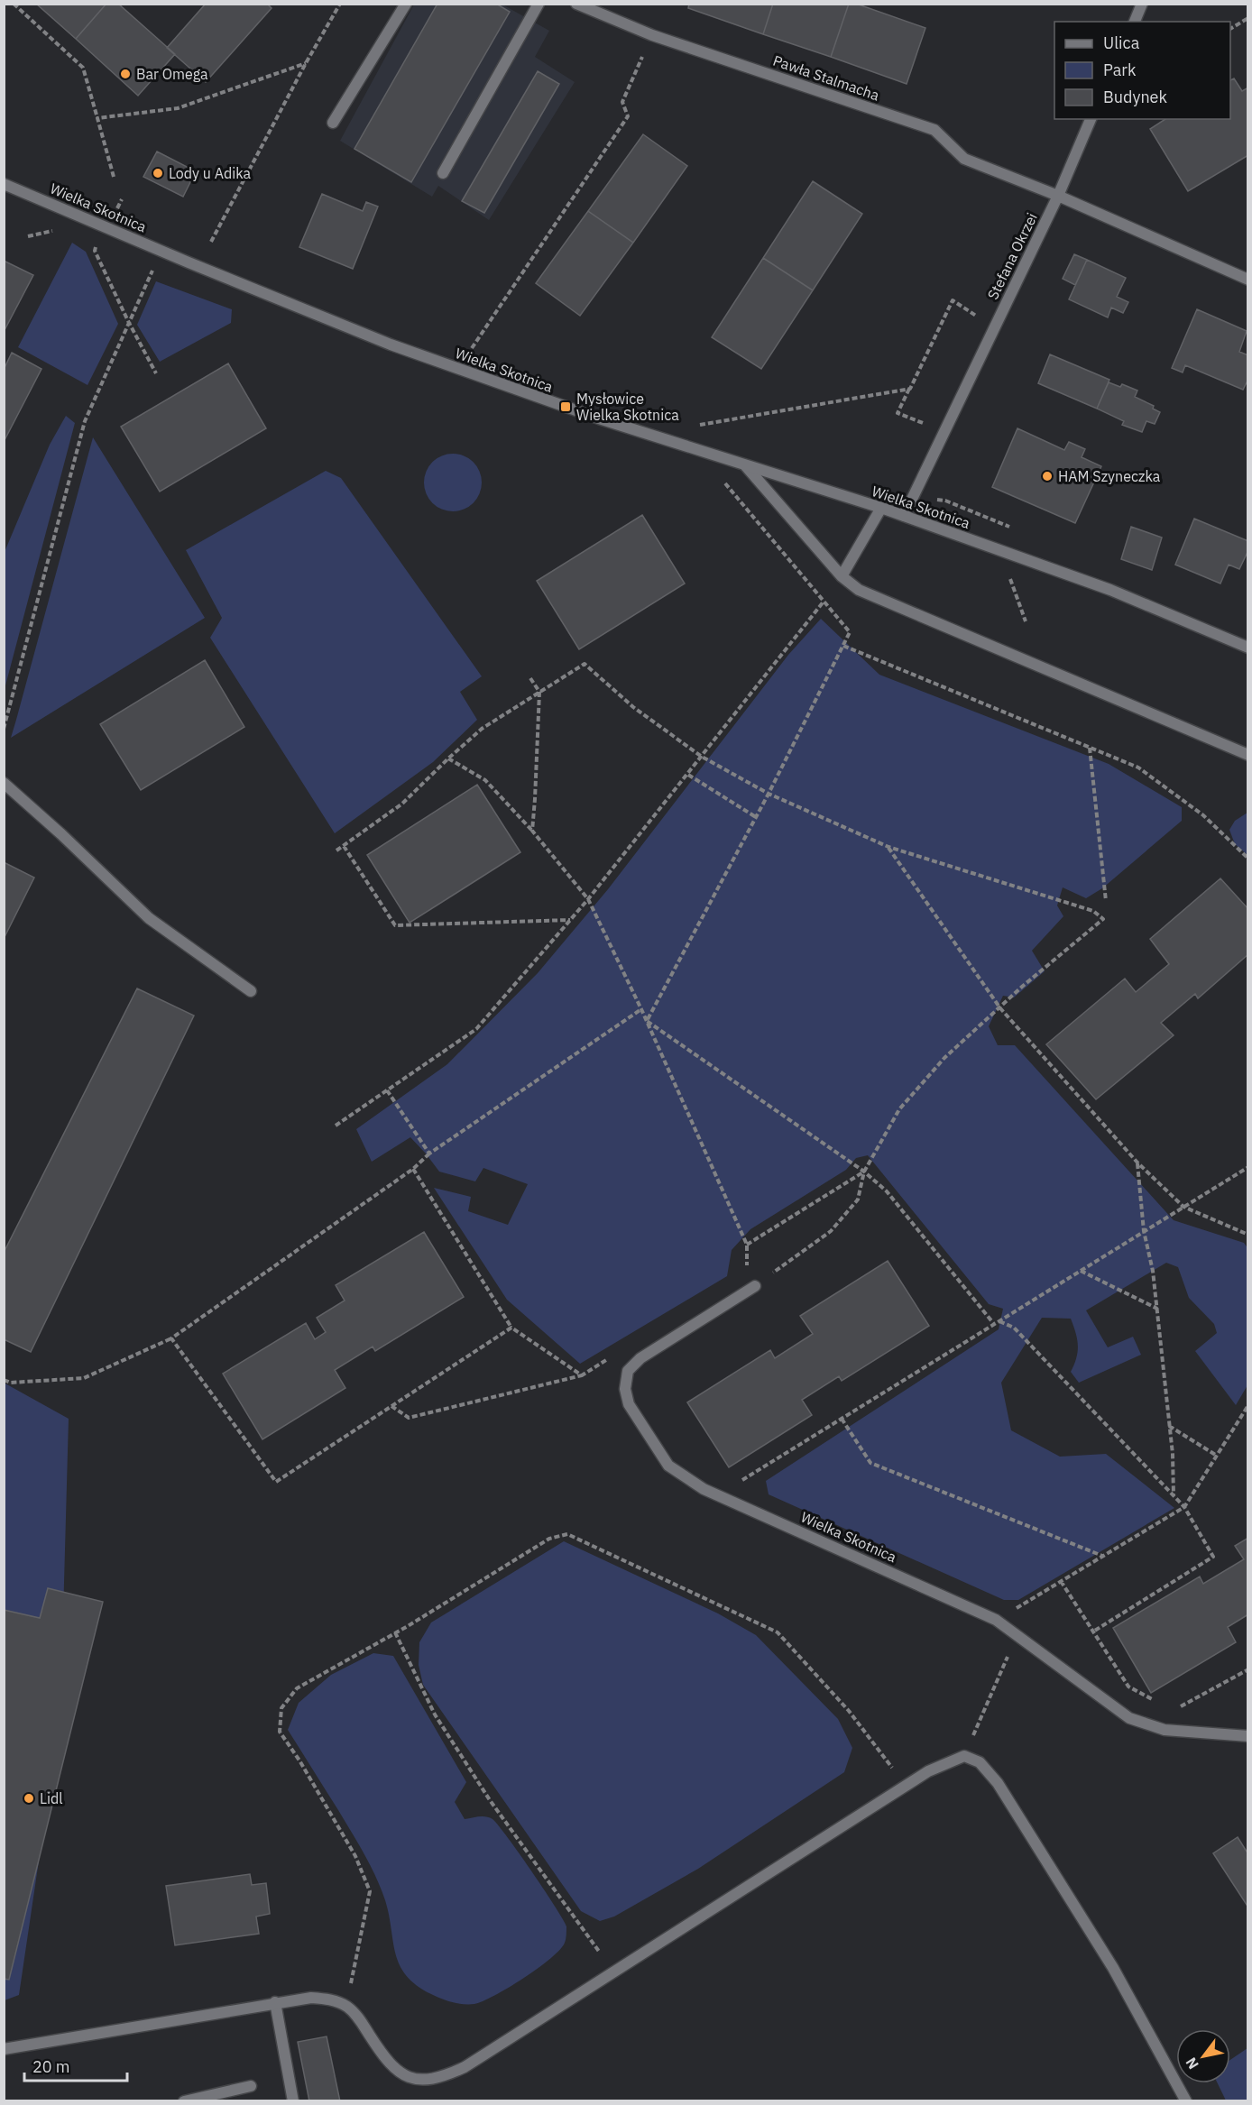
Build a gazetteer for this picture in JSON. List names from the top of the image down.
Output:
{
  "streets": {
    "street": ["Pawła Stalmacha", "Wielka Skotnica", "Stefana Okrzei"]
  },
  "crossings": [
    ["Pawła Stalmacha", "Stefana Okrzei"],
    ["Wielka Skotnica", "Stefana Okrzei"]
  ],
  "places": {
    "other": [
      "Bar Omega",
      "Lody u Adika",
      "HAM Szyneczka",
      "Lidl"
    ],
    "transit": ["Mysłowice Wielka Skotnica"]
  },
  "legend": ["Ulica", "Park", "Budynek"],
  "scale_bar": "20 m",
  "north": "bottom left"
}
